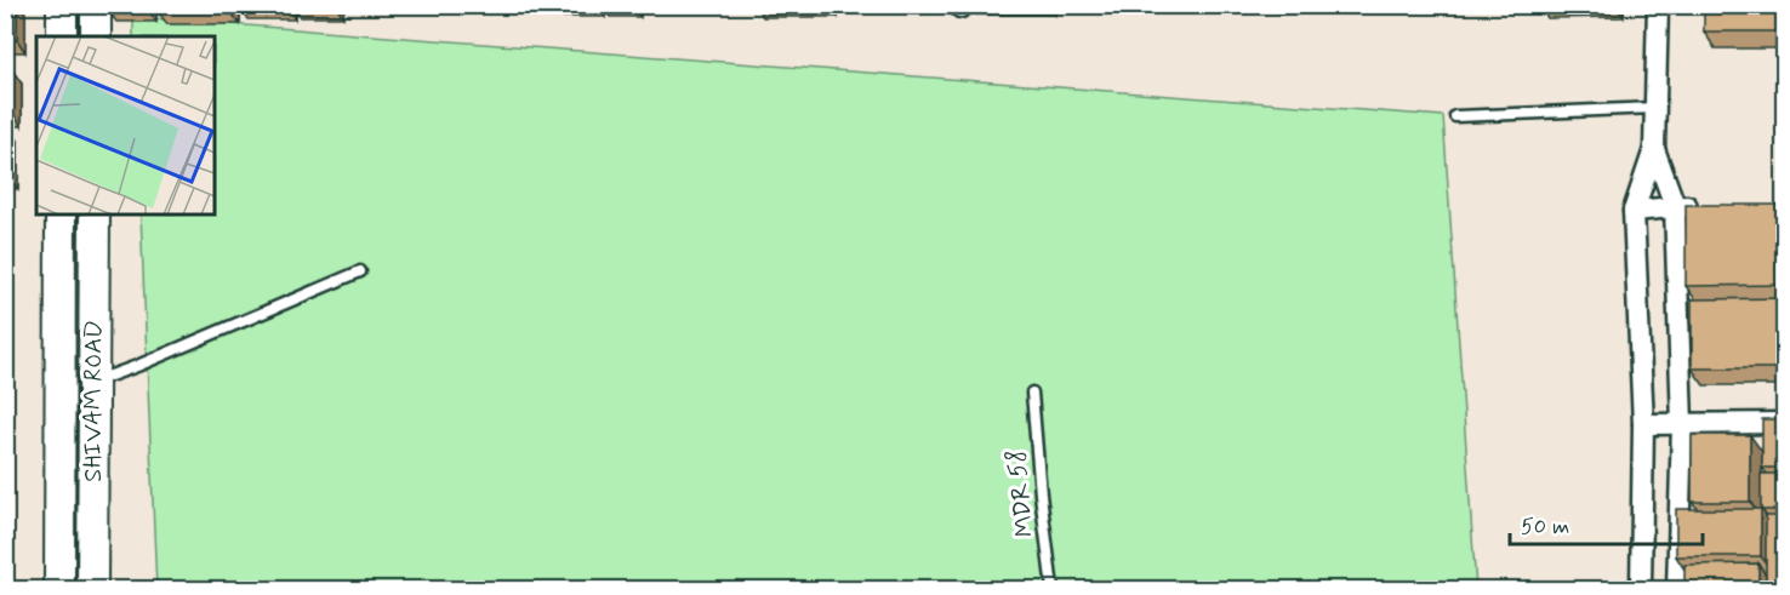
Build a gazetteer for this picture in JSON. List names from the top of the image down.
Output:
{
  "streets": {
    "main road": ["SHIVAM ROAD"],
    "lane": ["MDR 58"]
  },
  "scale_bar": "50 m"
}
